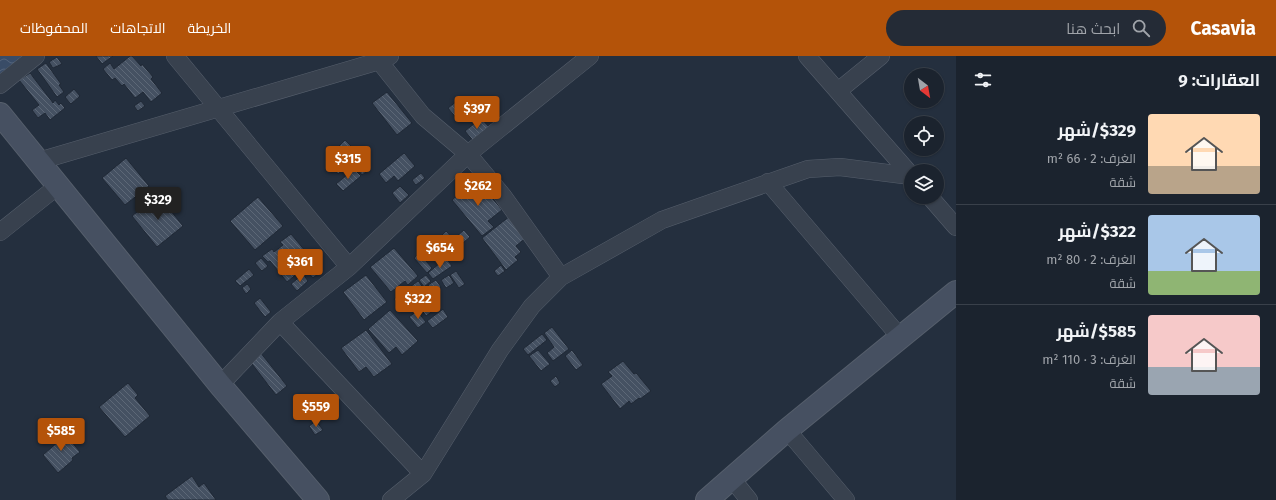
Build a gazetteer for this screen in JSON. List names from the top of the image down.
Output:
{
  "north": "bottom right",
  "page": {
    "header": "Casavia",
    "search": "ابحث هنا",
    "nav": ["الخريطة", "الاتجاهات", "المحفوظات"],
    "heading": "العقارات: 9",
    "price": [
      "$397",
      "$315",
      "$262",
      "$329",
      "$654",
      "$361",
      "$322",
      "$559",
      "$585"
    ],
    "list": [
      {
        "name": "$329/شهر",
        "note": "الغرف: 2 · 66 m² · شقة"
      },
      {
        "name": "$322/شهر",
        "note": "الغرف: 2 · 80 m² · شقة"
      },
      {
        "name": "$585/شهر",
        "note": "الغرف: 3 · 110 m² · شقة"
      }
    ]
  }
}
